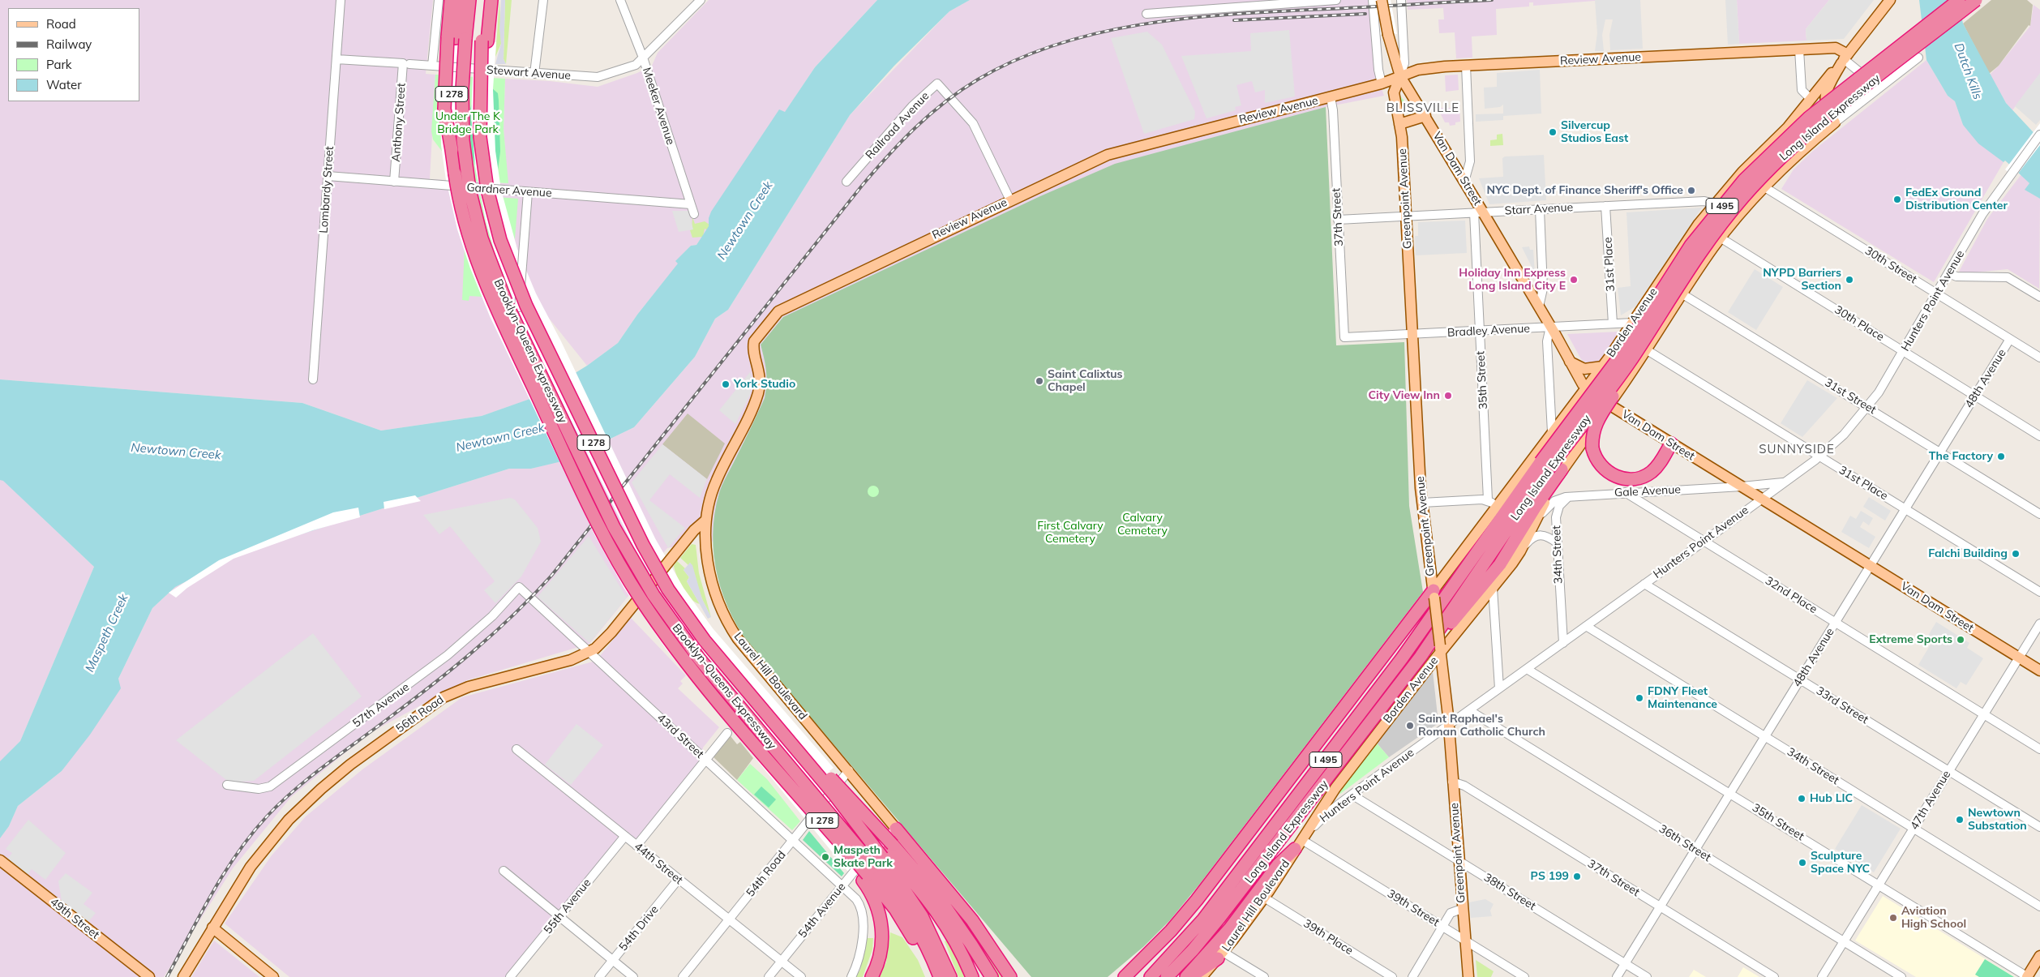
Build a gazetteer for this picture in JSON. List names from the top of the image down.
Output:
{
  "streets": {
    "highway": [
      "I 278",
      "Long Island Expressway",
      "I 495",
      "Brooklyn-Queens Expressway"
    ],
    "main road": [
      "Review Avenue",
      "Van Dam Street",
      "Greenpoint Avenue",
      "Borden Avenue",
      "Laurel Hill Boulevard",
      "56th Road",
      "49th Street"
    ],
    "street": [
      "Stewart Avenue",
      "Meeker Avenue",
      "Anthony Street",
      "Railroad Avenue",
      "Lombardy Street",
      "Gardner Avenue",
      "Starr Avenue",
      "37th Street",
      "31st Place",
      "30th Street",
      "Hunters Point Avenue",
      "30th Place",
      "Bradley Avenue",
      "48th Avenue",
      "35th Street",
      "31st Street",
      "Gale Avenue",
      "34th Street",
      "32nd Place",
      "57th Avenue",
      "33rd Street",
      "43rd Street",
      "47th Avenue",
      "36th Street",
      "44th Street",
      "54th Road",
      "38th Street",
      "55th Avenue",
      "39th Street",
      "54th Avenue",
      "54th Drive",
      "39th Place"
    ]
  },
  "crossings": [
    ["Review Avenue", "Railroad Avenue"],
    ["Review Avenue", "Van Dam Street"],
    ["Review Avenue", "Greenpoint Avenue"],
    ["Review Avenue", "37th Street"],
    ["Review Avenue", "Borden Avenue"],
    ["Review Avenue", "Laurel Hill Boulevard"],
    ["Stewart Avenue", "Meeker Avenue"],
    ["Stewart Avenue", "Anthony Street"],
    ["Stewart Avenue", "Lombardy Street"],
    ["I 278", "Brooklyn-Queens Expressway"],
    ["Meeker Avenue", "Gardner Avenue"],
    ["Anthony Street", "Gardner Avenue"],
    ["Van Dam Street", "Greenpoint Avenue"],
    ["Van Dam Street", "Starr Avenue"],
    ["Van Dam Street", "Hunters Point Avenue"],
    ["Van Dam Street", "Borden Avenue"],
    ["Van Dam Street", "Bradley Avenue"],
    ["Van Dam Street", "48th Avenue"],
    ["Van Dam Street", "35th Street"],
    ["Van Dam Street", "Gale Avenue"],
    ["Van Dam Street", "47th Avenue"],
    ["Lombardy Street", "Gardner Avenue"],
    ["Greenpoint Avenue", "Starr Avenue"],
    ["Greenpoint Avenue", "37th Street"],
    ["Greenpoint Avenue", "Hunters Point Avenue"],
    ["Greenpoint Avenue", "Borden Avenue"],
    ["Greenpoint Avenue", "Bradley Avenue"],
    ["Greenpoint Avenue", "38th Street"],
    ["Greenpoint Avenue", "39th Street"],
    ["Starr Avenue", "37th Street"],
    ["Starr Avenue", "31st Place"],
    ["Starr Avenue", "Borden Avenue"],
    ["Starr Avenue", "35th Street"],
    ["37th Street", "Bradley Avenue"],
    ["37th Street", "48th Avenue"],
    ["31st Place", "Hunters Point Avenue"],
    ["31st Place", "Borden Avenue"],
    ["31st Place", "Bradley Avenue"],
    ["31st Place", "48th Avenue"],
    ["30th Street", "Hunters Point Avenue"],
    ["30th Street", "Borden Avenue"],
    ["30th Street", "48th Avenue"],
    ["Hunters Point Avenue", "Borden Avenue"],
    ["Hunters Point Avenue", "30th Place"],
    ["Hunters Point Avenue", "35th Street"],
    ["Hunters Point Avenue", "31st Street"],
    ["Hunters Point Avenue", "Gale Avenue"],
    ["Hunters Point Avenue", "34th Street"],
    ["Hunters Point Avenue", "32nd Place"],
    ["Hunters Point Avenue", "Laurel Hill Boulevard"],
    ["Hunters Point Avenue", "33rd Street"],
    ["Hunters Point Avenue", "36th Street"],
    ["Hunters Point Avenue", "38th Street"],
    ["Hunters Point Avenue", "39th Street"],
    ["Borden Avenue", "30th Place"],
    ["Borden Avenue", "Bradley Avenue"],
    ["Borden Avenue", "31st Street"],
    ["Borden Avenue", "Gale Avenue"],
    ["Borden Avenue", "34th Street"],
    ["Borden Avenue", "Laurel Hill Boulevard"],
    ["Borden Avenue", "39th Street"],
    ["30th Place", "48th Avenue"],
    ["Bradley Avenue", "35th Street"],
    ["48th Avenue", "35th Street"],
    ["48th Avenue", "31st Street"],
    ["48th Avenue", "34th Street"],
    ["48th Avenue", "32nd Place"],
    ["48th Avenue", "33rd Street"],
    ["48th Avenue", "36th Street"],
    ["48th Avenue", "38th Street"],
    ["35th Street", "47th Avenue"],
    ["Gale Avenue", "34th Street"],
    ["Gale Avenue", "32nd Place"],
    ["34th Street", "47th Avenue"],
    ["32nd Place", "47th Avenue"],
    ["Laurel Hill Boulevard", "56th Road"],
    ["Laurel Hill Boulevard", "54th Road"],
    ["Laurel Hill Boulevard", "39th Street"],
    ["Laurel Hill Boulevard", "54th Avenue"],
    ["Laurel Hill Boulevard", "39th Place"],
    ["57th Avenue", "43rd Street"],
    ["33rd Street", "47th Avenue"],
    ["56th Road", "43rd Street"],
    ["43rd Street", "54th Road"],
    ["43rd Street", "54th Avenue"],
    ["47th Avenue", "36th Street"],
    ["44th Street", "54th Road"],
    ["44th Street", "55th Avenue"],
    ["44th Street", "54th Avenue"],
    ["44th Street", "54th Drive"]
  ],
  "districts": ["BLISSVILLE", "SUNNYSIDE"],
  "water": ["Dutch Kills", "Newtown Creek", "Maspeth Creek"],
  "parks": ["Under The K Bridge Park", "Calvary Cemetery", "First Calvary Cemetery"],
  "places": [
    "Silvercup Studios East",
    "NYC Dept. of Finance Sheriff's Office",
    "FedEx Ground Distribution Center",
    "Holiday Inn Express Long Island City E",
    "NYPD Barriers Section",
    "Saint Calixtus Chapel",
    "York Studio",
    "City View Inn",
    "The Factory",
    "Falchi Building",
    "Extreme Sports",
    "FDNY Fleet Maintenance",
    "Saint Raphael's Roman Catholic Church",
    "Hub LIC",
    "Newtown Substation",
    "Maspeth Skate Park",
    "Sculpture Space NYC",
    "PS 199",
    "Aviation High School"
  ],
  "legend": [
    "Road",
    "Railway",
    "Park",
    "Water"
  ]
}
